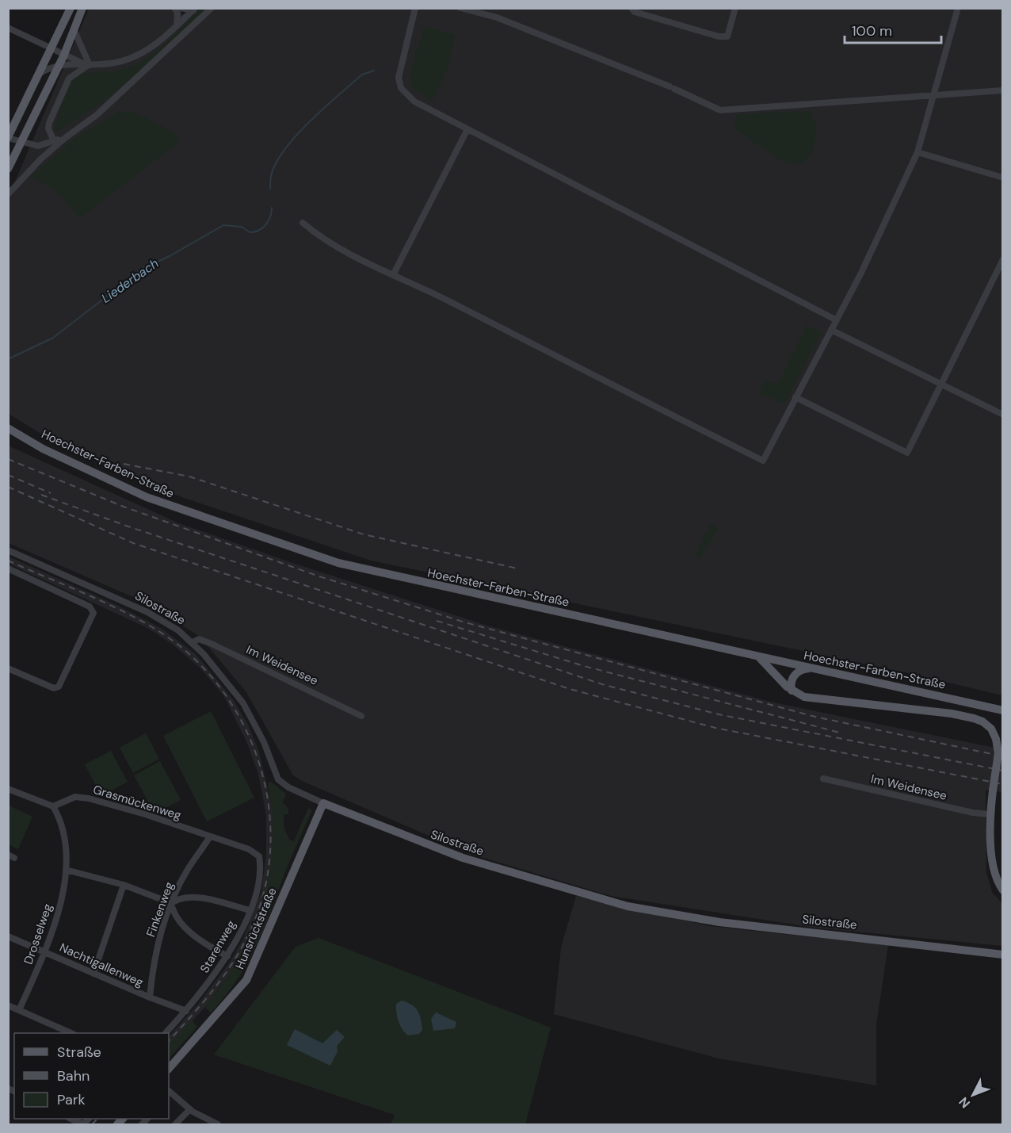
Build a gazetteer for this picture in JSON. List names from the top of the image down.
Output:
{
  "streets": {
    "main road": ["Hoechster-Farben-Straße", "Silostraße", "Hunsrückstraße"],
    "street": [
      "Im Weidensee",
      "Grasmückenweg",
      "Finkenweg",
      "Drosselweg",
      "Starenweg",
      "Nachtigallenweg"
    ]
  },
  "crossings": [
    ["Silostraße", "Im Weidensee"],
    ["Silostraße", "Hunsrückstraße"],
    ["Grasmückenweg", "Finkenweg"],
    ["Grasmückenweg", "Drosselweg"],
    ["Grasmückenweg", "Starenweg"],
    ["Finkenweg", "Nachtigallenweg"],
    ["Drosselweg", "Nachtigallenweg"],
    ["Starenweg", "Nachtigallenweg"]
  ],
  "water": ["Liederbach"],
  "legend": ["Straße", "Bahn", "Park"],
  "scale_bar": "100 m",
  "north": "bottom left"
}
